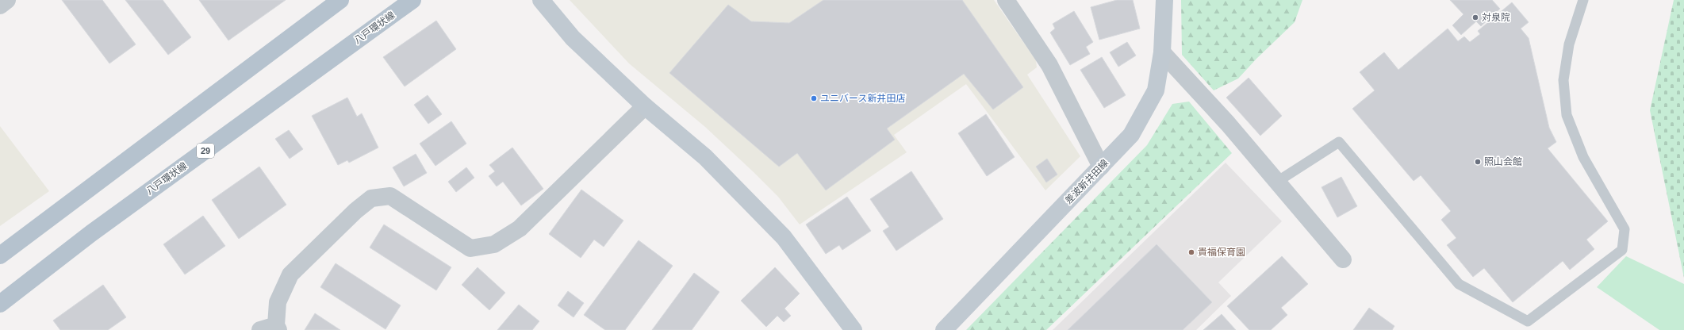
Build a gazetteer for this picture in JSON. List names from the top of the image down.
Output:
{
  "streets": {
    "main road": ["八戸環状線", "29"],
    "street": ["差波新井田線"]
  },
  "places": [
    "対泉院",
    "ユニバース新井田店",
    "照山会館",
    "貴福保育園"
  ]
}
